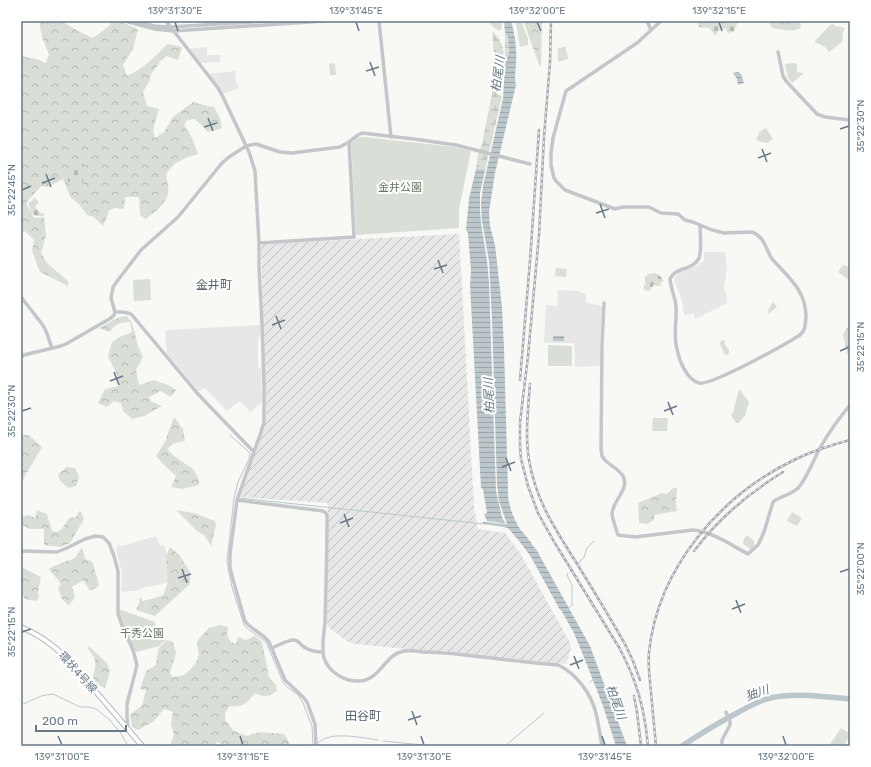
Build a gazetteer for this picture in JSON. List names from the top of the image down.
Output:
{
  "streets": {
    "main road": ["環状4号線"]
  },
  "districts": ["金井町", "田谷町"],
  "water": ["柏尾川", "㹨川"],
  "parks": ["金井公園", "千秀公園"],
  "scale_bar": "200 m",
  "coordinates": [
    "139°31'30\"E",
    "139°31'45\"E",
    "139°32'00\"E",
    "139°32'15\"E",
    "35°22'30\"N",
    "35°22'45\"N",
    "35°22'15\"N",
    "35°22'00\"N",
    "139°31'00\"E",
    "139°31'15\"E"
  ]
}
